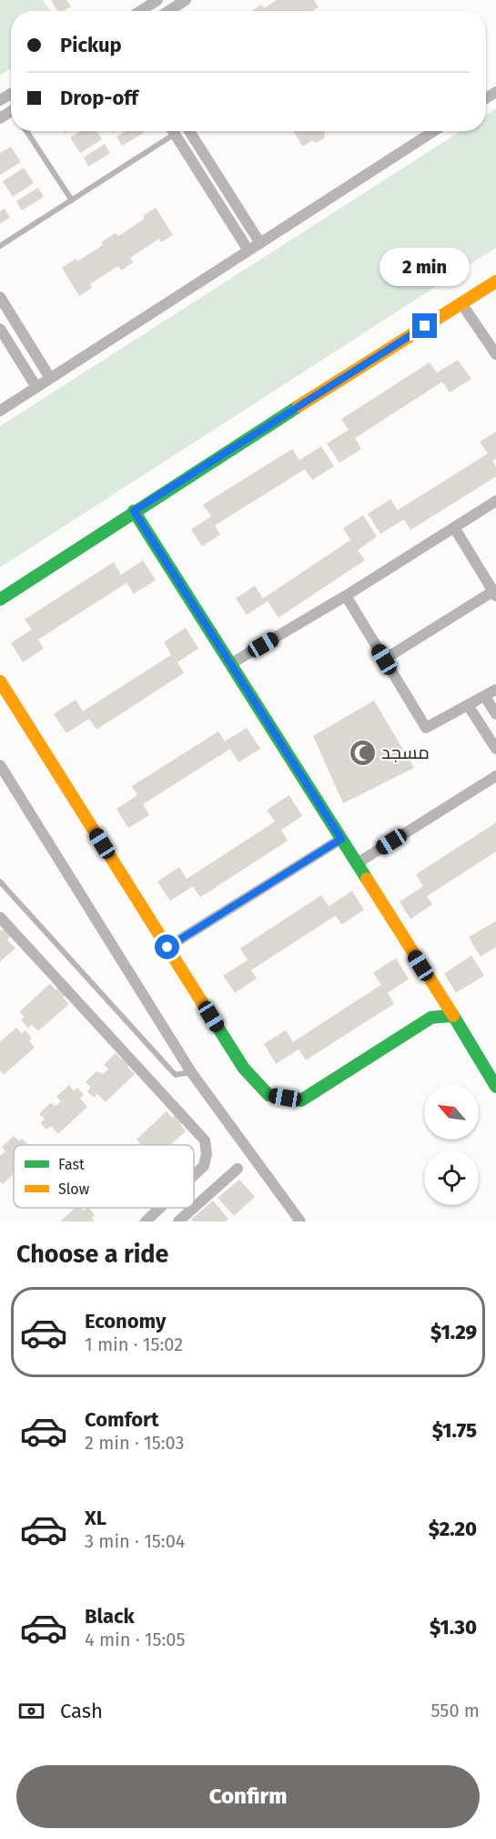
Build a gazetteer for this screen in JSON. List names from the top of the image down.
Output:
{
  "places": {
    "mosque": ["مسجد"]
  },
  "legend": ["Fast", "Slow"],
  "north": "top left",
  "page": {
    "banner": ["Pickup", "Drop-off"],
    "bubble": "2 min",
    "heading": "Choose a ride",
    "list": [
      {
        "name": "Economy",
        "note": "1 min · 15:02",
        "value": "$1.29"
      },
      {
        "name": "Comfort",
        "note": "2 min · 15:03",
        "value": "$1.75"
      },
      {
        "name": "XL",
        "note": "3 min · 15:04",
        "value": "$2.20"
      },
      {
        "name": "Black",
        "note": "4 min · 15:05",
        "value": "$1.30"
      }
    ],
    "pay": ["Cash", "550 m"],
    "buttons": "Confirm"
  }
}
